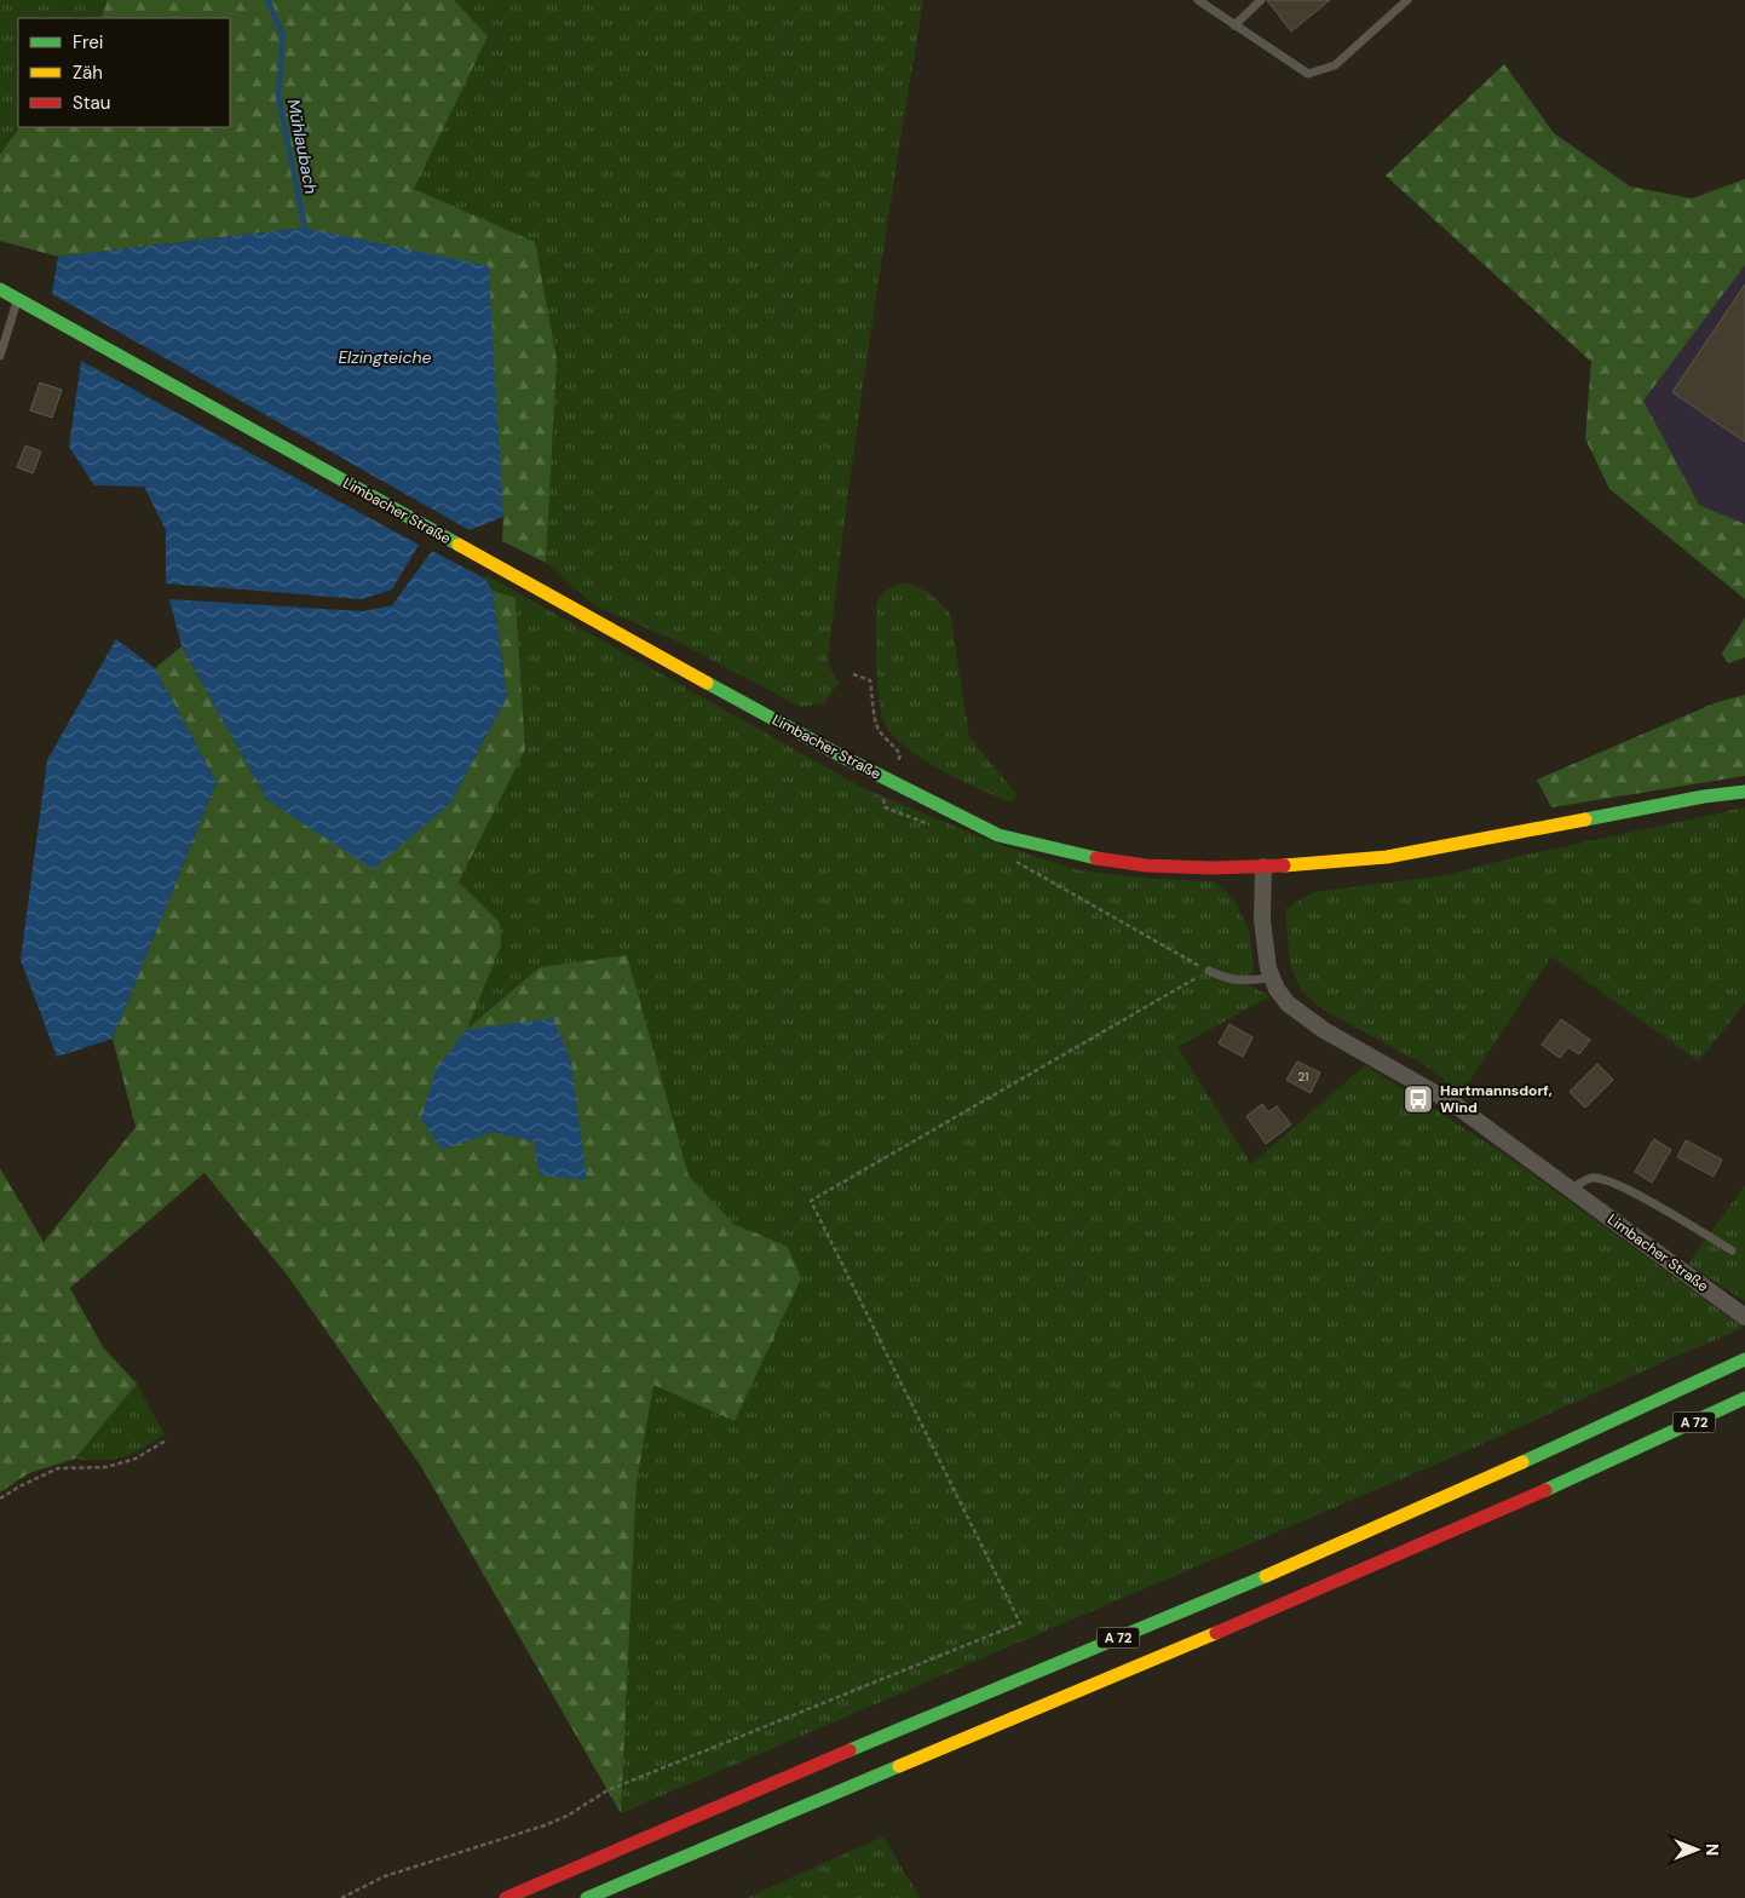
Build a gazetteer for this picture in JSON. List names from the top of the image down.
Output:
{
  "streets": {
    "main road": ["Limbacher Straße", "A 72"]
  },
  "water": ["Mühlaubach", "Elzingteiche"],
  "places": {
    "bus stop": ["Hartmannsdorf, Wind"]
  },
  "house_numbers": ["21"],
  "legend": ["Frei", "Zäh", "Stau"],
  "north": "right"
}
